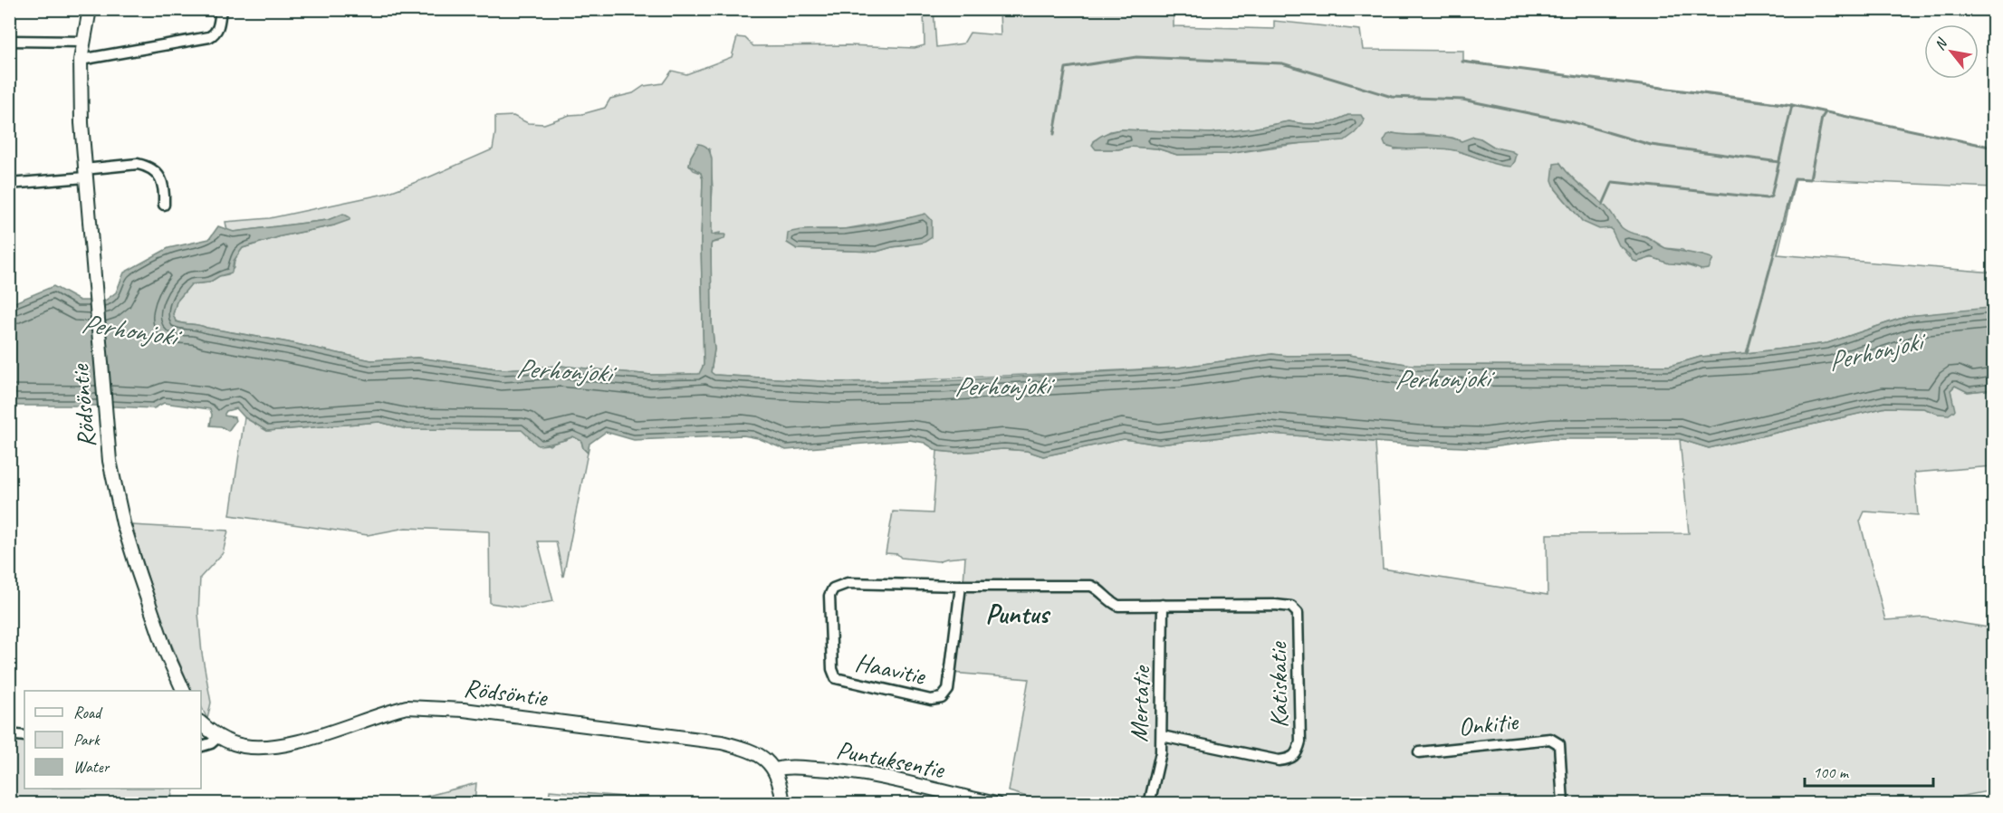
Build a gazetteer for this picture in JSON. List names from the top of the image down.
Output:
{
  "streets": {
    "street": [
      "Rödsöntie",
      "Haavitie",
      "Katiskatie",
      "Mertatie",
      "Onkitie",
      "Puntuksentie"
    ]
  },
  "crossings": [
    ["Rödsöntie", "Puntuksentie"],
    ["Haavitie", "Katiskatie"],
    ["Haavitie", "Mertatie"],
    ["Katiskatie", "Mertatie"]
  ],
  "districts": ["Puntus"],
  "water": ["Perhonjoki"],
  "legend": ["Road", "Park", "Water"],
  "scale_bar": "100 m",
  "north": "top left"
}
